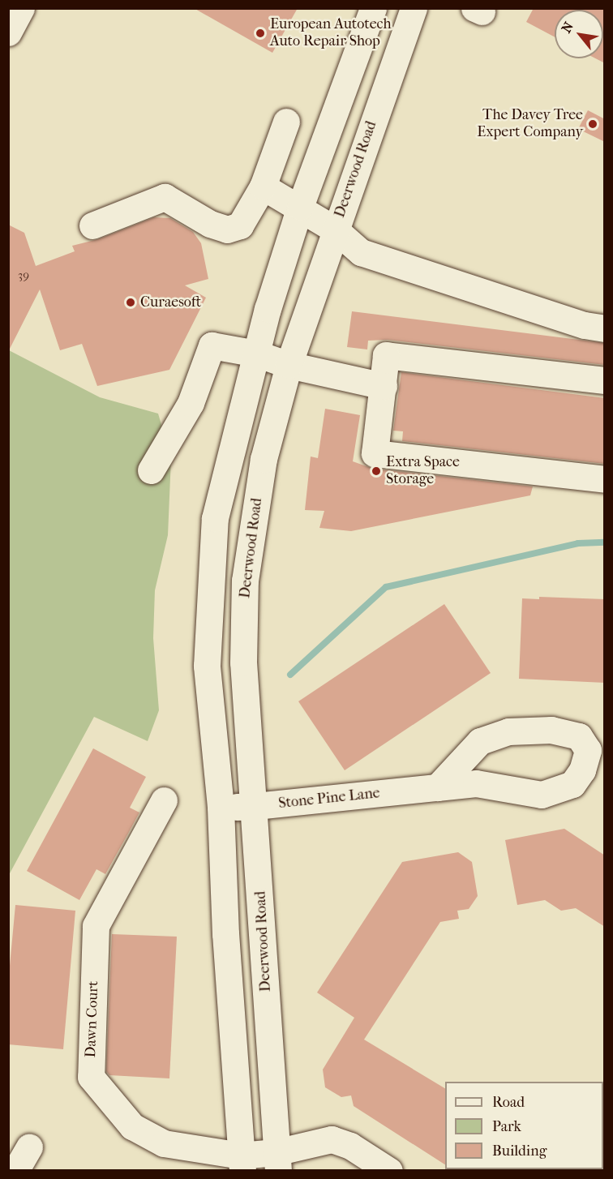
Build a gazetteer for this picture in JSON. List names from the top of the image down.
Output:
{
  "streets": {
    "street": ["Deerwood Road", "Stone Pine Lane", "Dawn Court"]
  },
  "crossings": [
    ["Deerwood Road", "Stone Pine Lane"],
    ["Deerwood Road", "Dawn Court"]
  ],
  "places": [
    "European Autotech Auto Repair Shop",
    "The Davey Tree Expert Company",
    "Curaesoft",
    "Extra Space Storage"
  ],
  "house_numbers": ["39"],
  "legend": ["Road", "Park", "Building"],
  "north": "top left"
}
